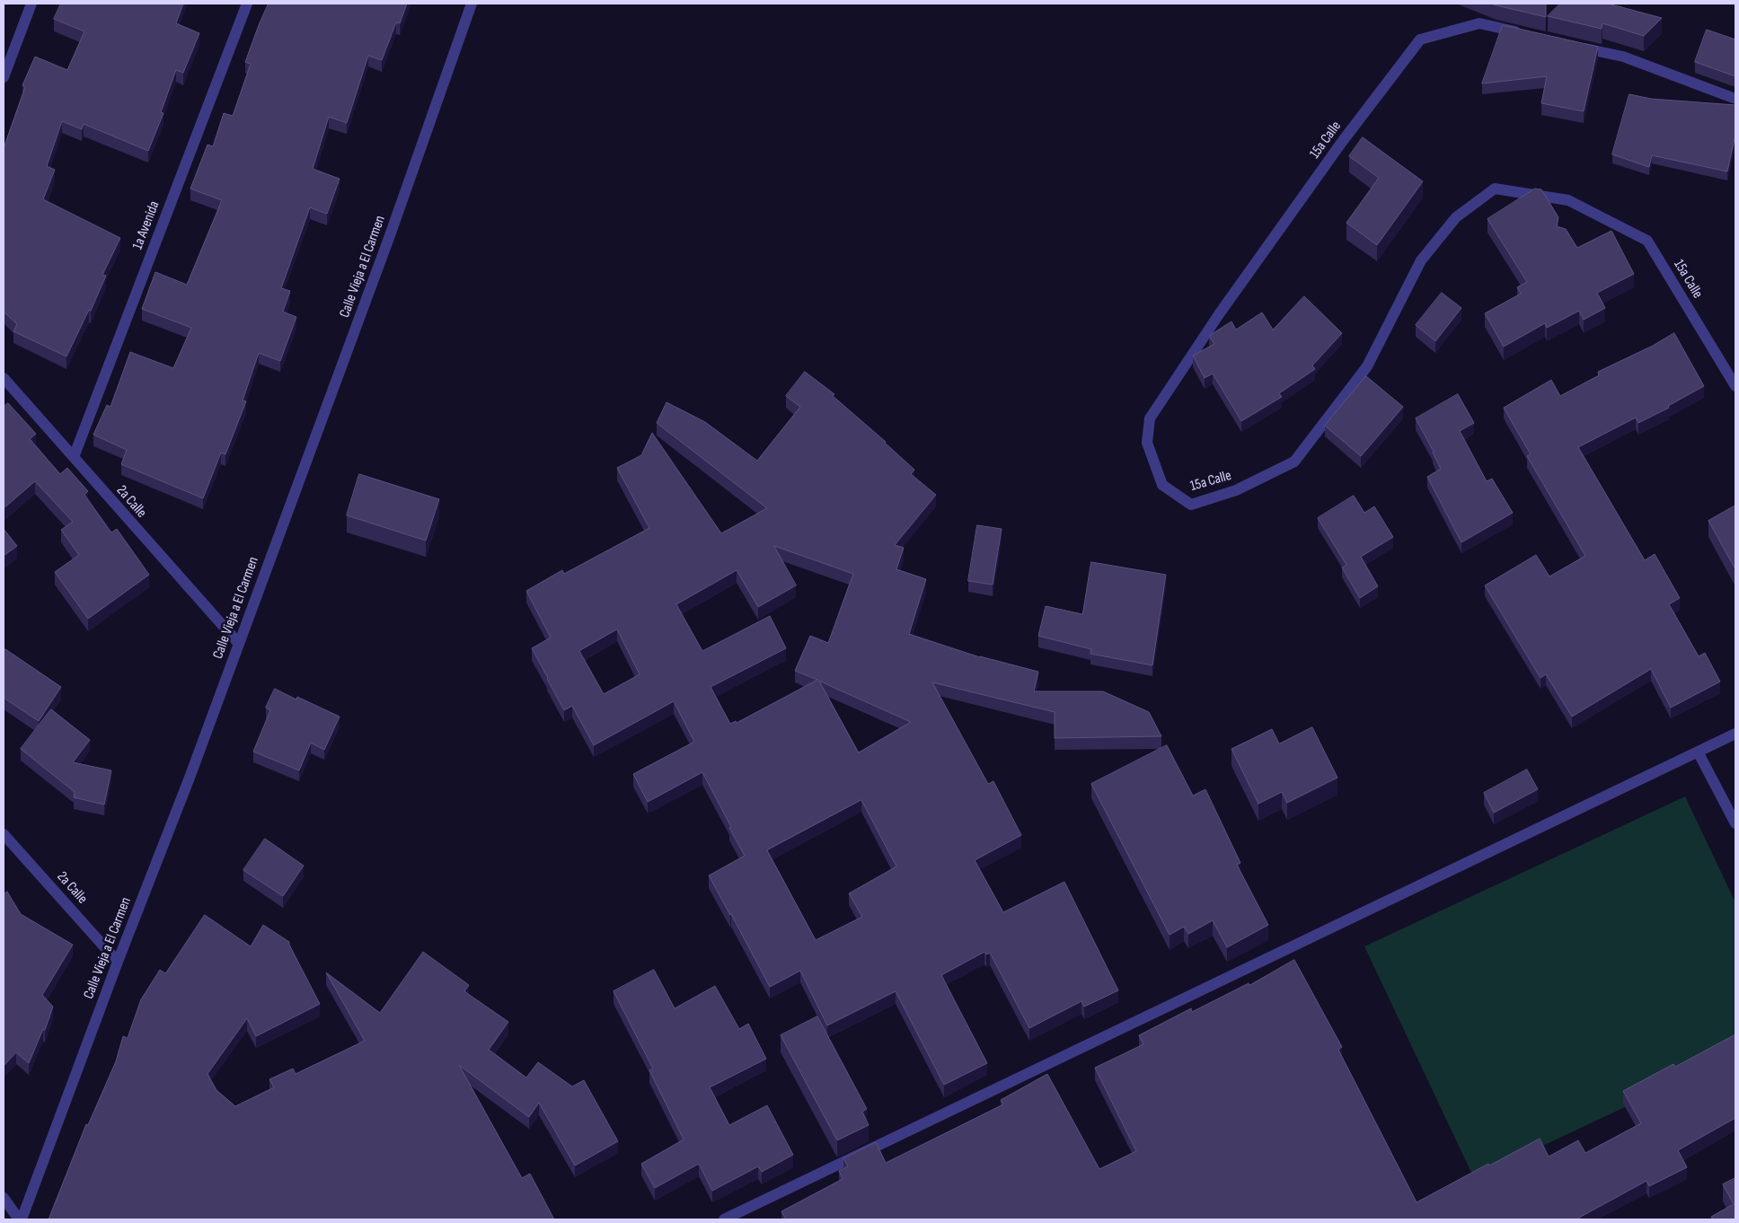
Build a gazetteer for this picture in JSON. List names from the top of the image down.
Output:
{
  "streets": {
    "street": [
      "15a Calle",
      "1a Avenida",
      "Calle Vieja a El Carmen",
      "2a Calle"
    ]
  },
  "crossings": [
    ["1a Avenida", "2a Calle"],
    ["Calle Vieja a El Carmen", "2a Calle"]
  ]
}
